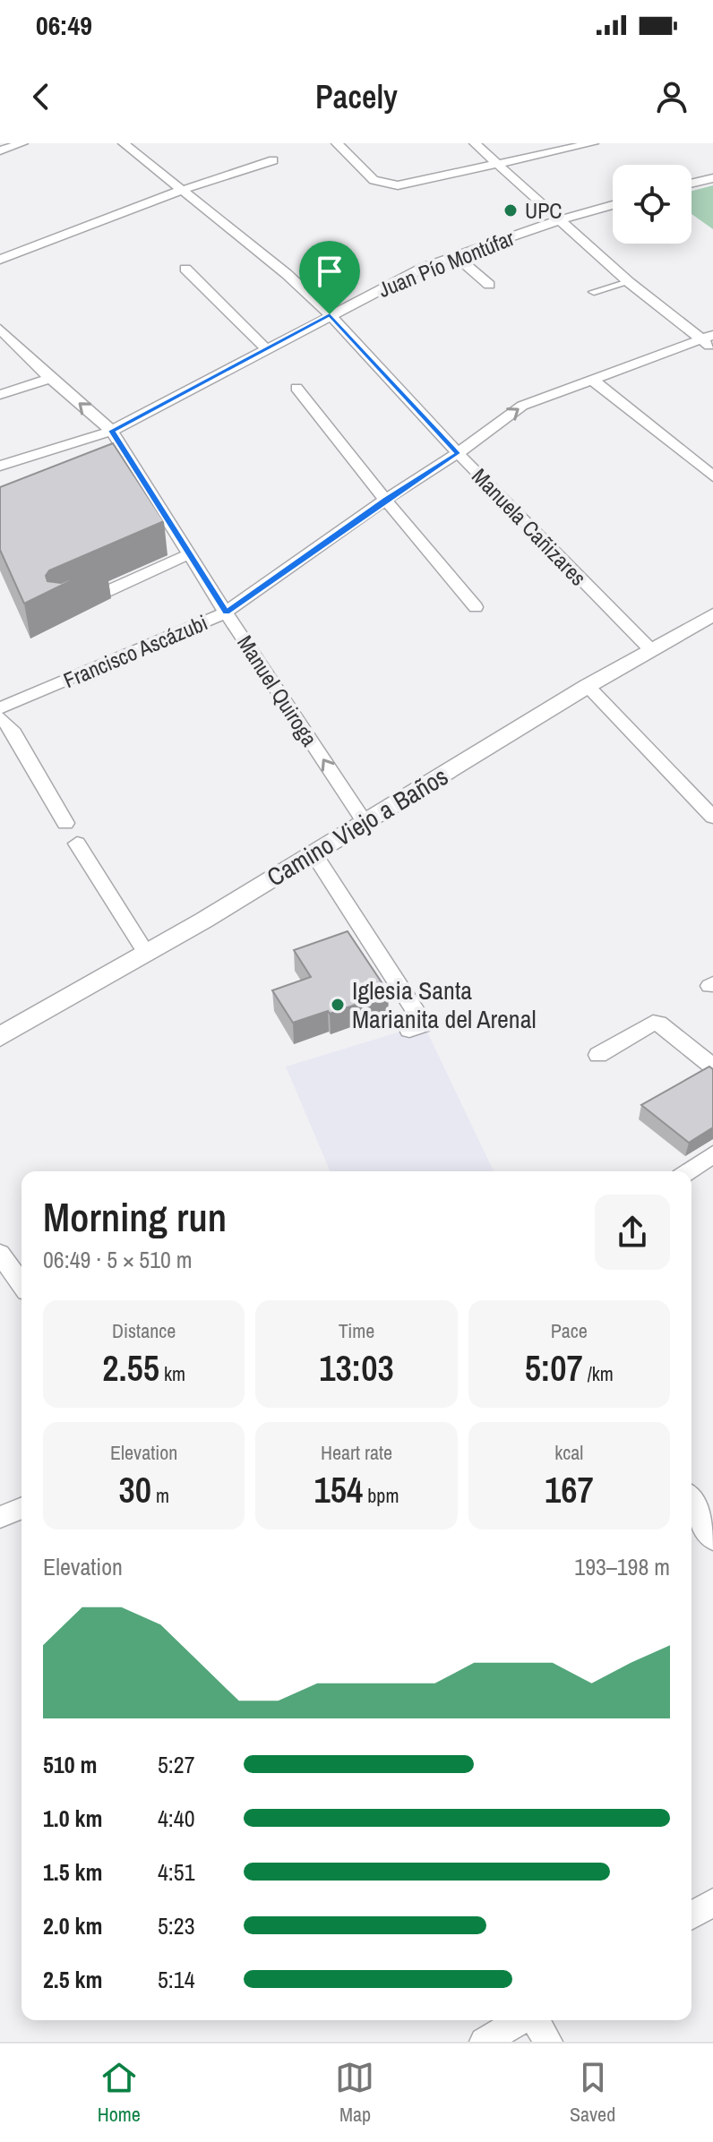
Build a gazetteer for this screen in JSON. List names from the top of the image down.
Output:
{
  "streets": {
    "street": [
      "Juan Pío Montúfar",
      "Manuela Cañizares",
      "Francisco Ascázubi",
      "Manuel Quiroga",
      "Camino Viejo a Baños"
    ]
  },
  "crossings": [
    ["Juan Pío Montúfar", "Manuela Cañizares"],
    ["Juan Pío Montúfar", "Manuel Quiroga"],
    ["Manuela Cañizares", "Francisco Ascázubi"],
    ["Manuela Cañizares", "Camino Viejo a Baños"],
    ["Francisco Ascázubi", "Manuel Quiroga"],
    ["Manuel Quiroga", "Camino Viejo a Baños"]
  ],
  "one_way": ["Manuel Quiroga"],
  "places": ["UPC", "Iglesia Santa Marianita del Arenal"],
  "page": {
    "status": "06:49",
    "header": "Pacely",
    "heading": ["Morning run", "06:49 · 5 × 510 m"],
    "stats": [
      ["Distance", "2.55 km"],
      ["Time", "13:03"],
      ["Pace", "5:07 /km"],
      ["Elevation", "30 m"],
      ["Heart rate", "154 bpm"],
      ["kcal", "167"]
    ],
    "chart": ["Elevation", "193–198 m"],
    "list": [
      {
        "name": "510 m",
        "note": "5:27"
      },
      {
        "name": "1.0 km",
        "note": "4:40"
      },
      {
        "name": "1.5 km",
        "note": "4:51"
      },
      {
        "name": "2.0 km",
        "note": "5:23"
      },
      {
        "name": "2.5 km",
        "note": "5:14"
      }
    ],
    "tabs": ["Home", "Map", "Saved"]
  }
}
